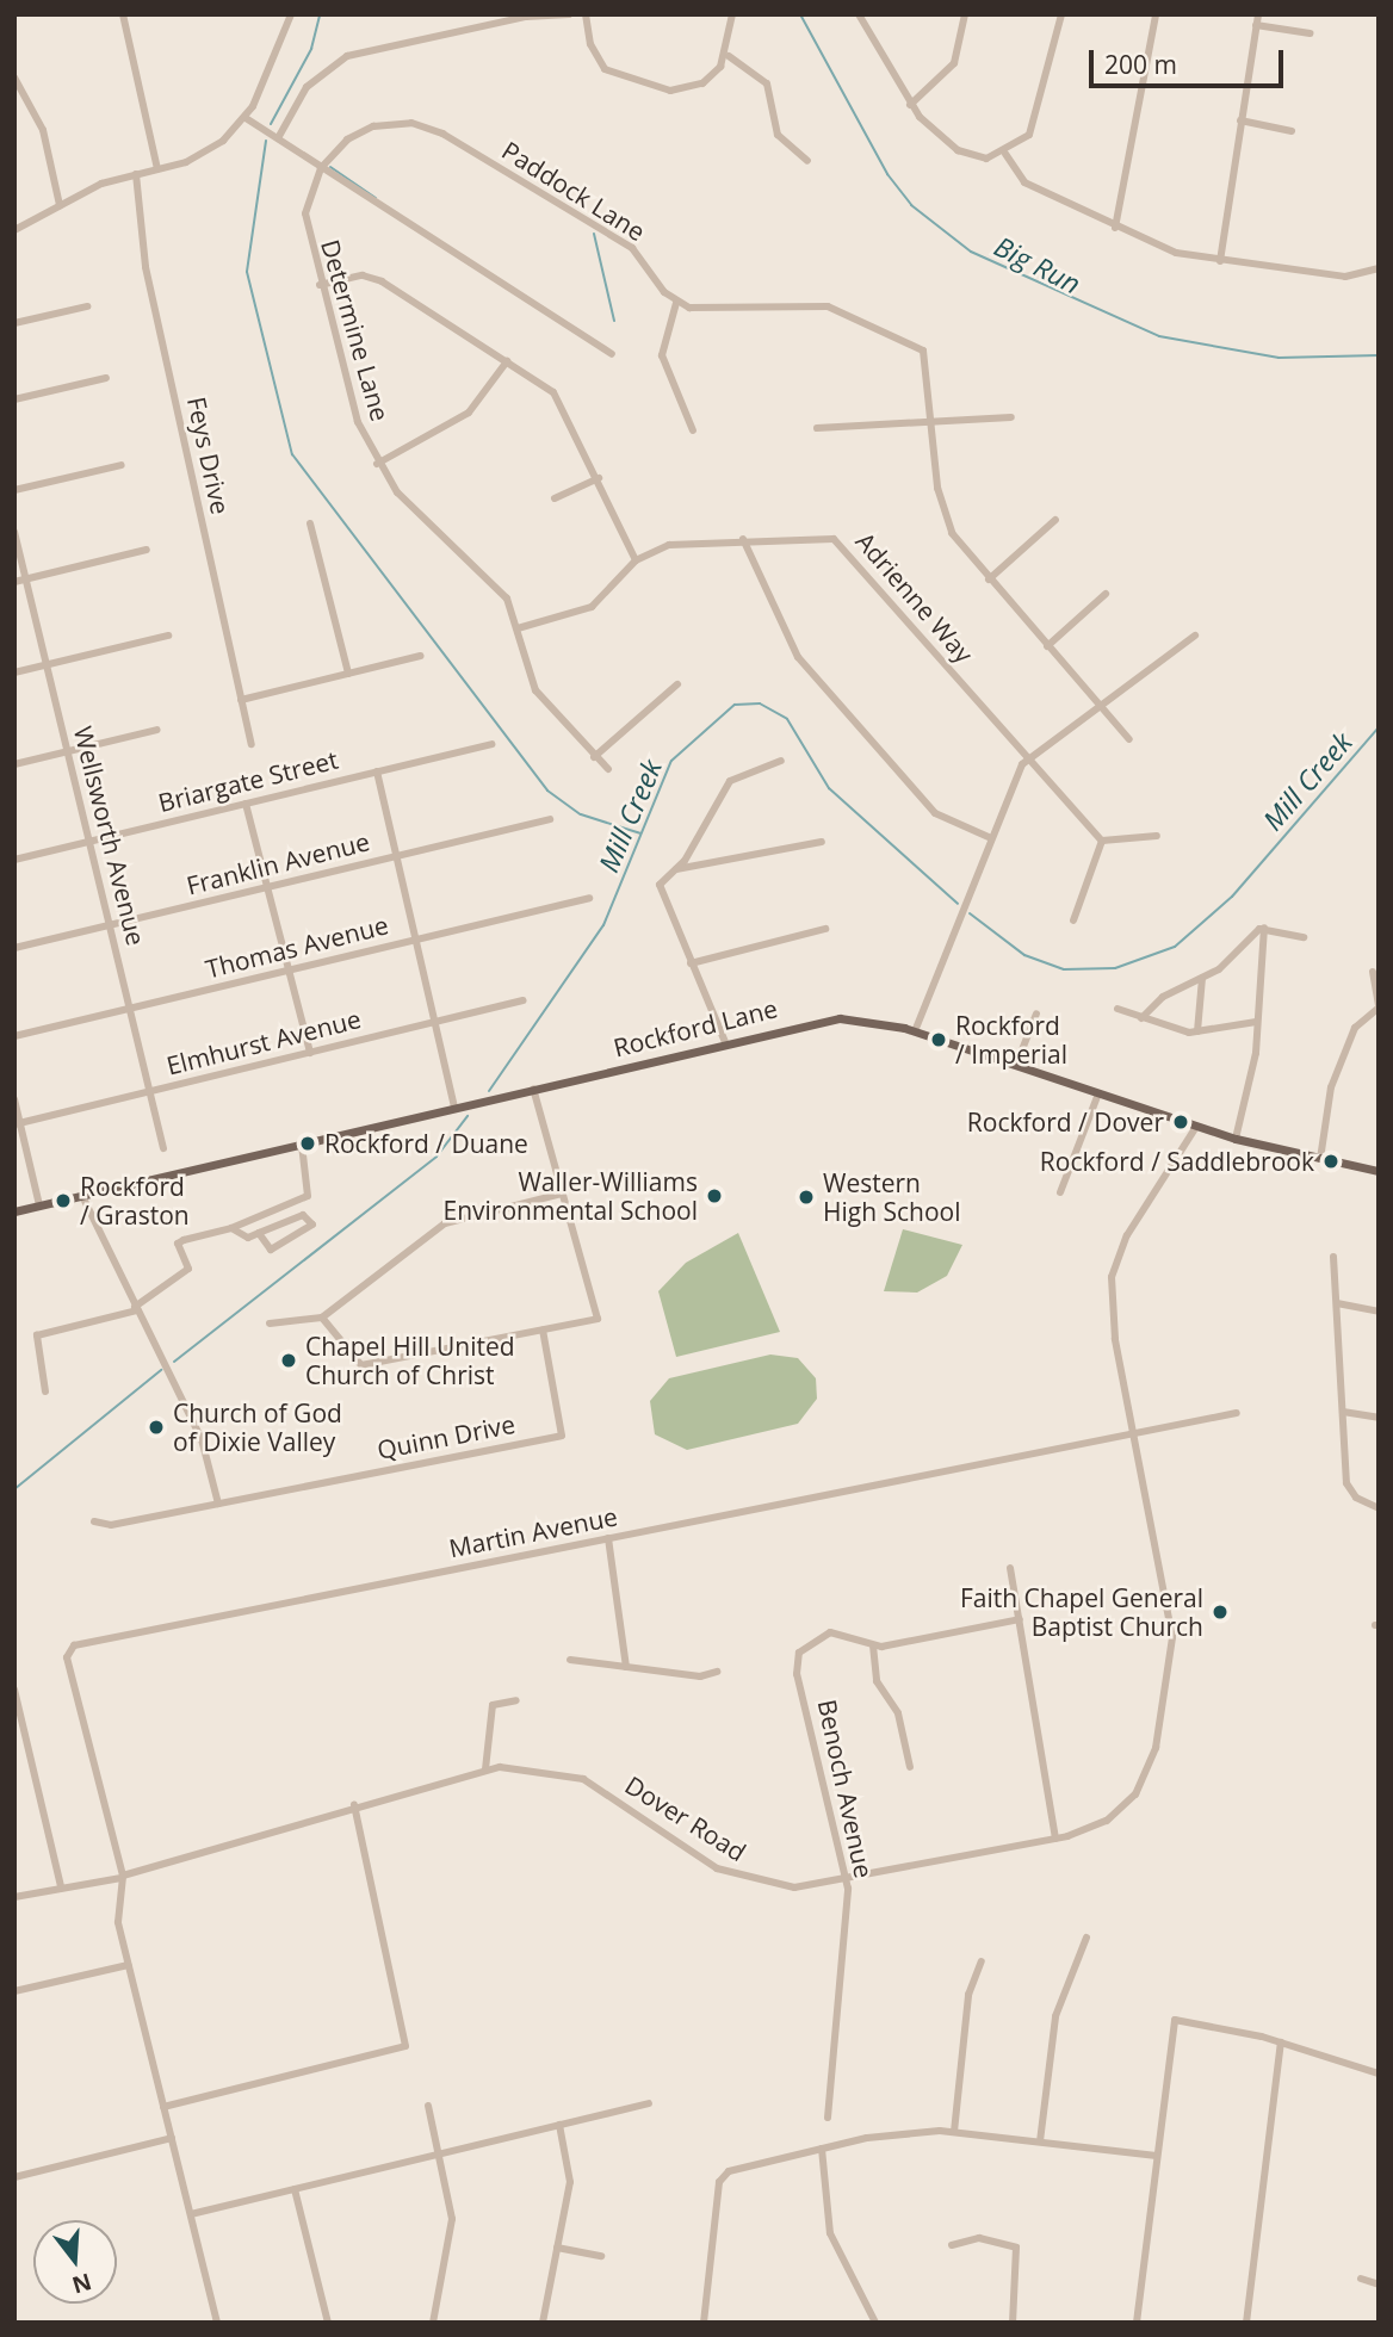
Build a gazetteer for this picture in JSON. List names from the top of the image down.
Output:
{
  "streets": {
    "main road": ["Rockford Lane"],
    "street": [
      "Paddock Lane",
      "Determine Lane",
      "Feys Drive",
      "Adrienne Way",
      "Briargate Street",
      "Wellsworth Avenue",
      "Franklin Avenue",
      "Thomas Avenue",
      "Elmhurst Avenue",
      "Quinn Drive",
      "Martin Avenue",
      "Benoch Avenue",
      "Dover Road"
    ]
  },
  "crossings": [
    ["Paddock Lane", "Determine Lane"],
    ["Determine Lane", "Adrienne Way"],
    ["Briargate Street", "Wellsworth Avenue"],
    ["Wellsworth Avenue", "Franklin Avenue"],
    ["Wellsworth Avenue", "Thomas Avenue"],
    ["Wellsworth Avenue", "Elmhurst Avenue"],
    ["Rockford Lane", "Dover Road"],
    ["Martin Avenue", "Dover Road"],
    ["Benoch Avenue", "Dover Road"]
  ],
  "water": ["Big Run", "Mill Creek"],
  "places": [
    "Rockford / Imperial",
    "Rockford / Dover",
    "Rockford / Duane",
    "Rockford / Saddlebrook",
    "Waller-Williams Environmental School",
    "Western High School",
    "Rockford / Graston",
    "Chapel Hill United Church of Christ",
    "Church of God of Dixie Valley",
    "Faith Chapel General Baptist Church"
  ],
  "scale_bar": "200 m",
  "north": "bottom"
}
